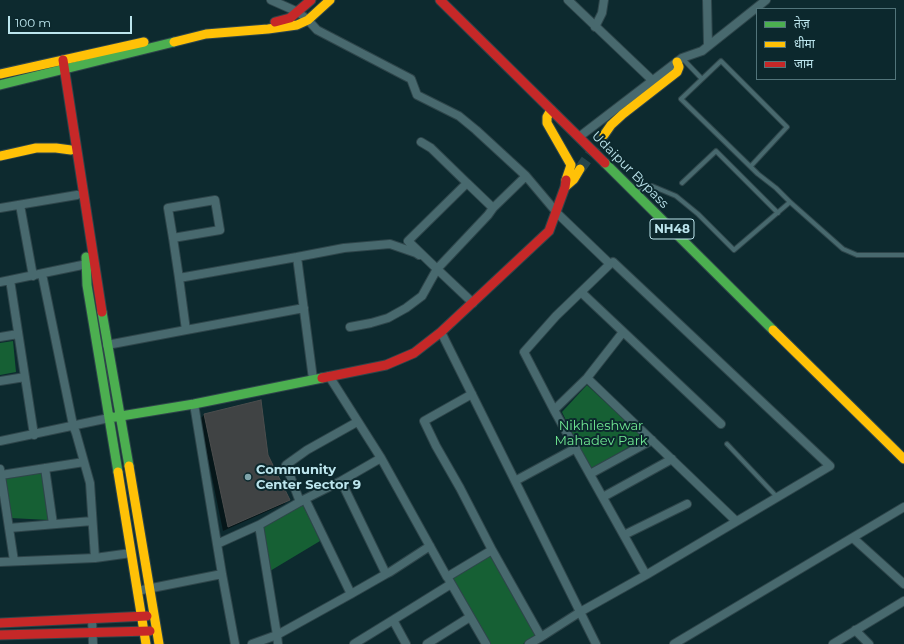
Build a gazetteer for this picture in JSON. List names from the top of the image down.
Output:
{
  "streets": {
    "main road": ["Udaipur Bypass", "NH48"]
  },
  "parks": ["Nikhileshwar Mahadev Park"],
  "places": ["Community Center Sector 9"],
  "legend": ["तेज़", "धीमा", "जाम"],
  "scale_bar": "100 m"
}
